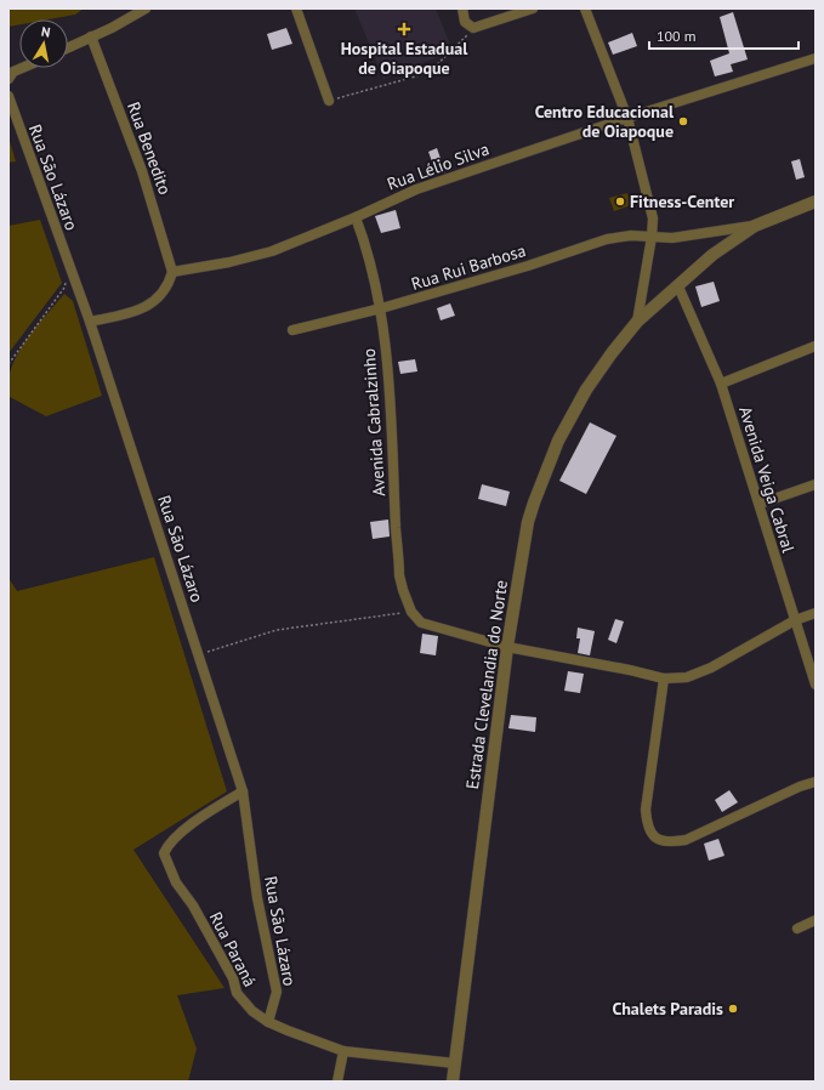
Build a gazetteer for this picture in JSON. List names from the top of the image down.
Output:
{
  "streets": {
    "street": [
      "Rua Benedito",
      "Rua Lélio Silva",
      "Rua São Lázaro",
      "Rua Rui Barbosa",
      "Avenida Cabralzinho",
      "Avenida Veiga Cabral",
      "Estrada Clevelandia do Norte",
      "Rua Paraná"
    ]
  },
  "crossings": [
    ["Rua Benedito", "Rua Lélio Silva"],
    ["Rua Lélio Silva", "Avenida Cabralzinho"],
    ["Rua São Lázaro", "Rua Paraná"],
    ["Rua Rui Barbosa", "Avenida Cabralzinho"],
    ["Rua Rui Barbosa", "Estrada Clevelandia do Norte"],
    ["Avenida Cabralzinho", "Estrada Clevelandia do Norte"],
    ["Avenida Veiga Cabral", "Estrada Clevelandia do Norte"],
    ["Estrada Clevelandia do Norte", "Rua Paraná"]
  ],
  "places": {
    "health": ["Hospital Estadual de Oiapoque"],
    "other": ["Centro Educacional de Oiapoque", "Fitness-Center", "Chalets Paradis"]
  },
  "scale_bar": "100 m",
  "north": "top"
}
